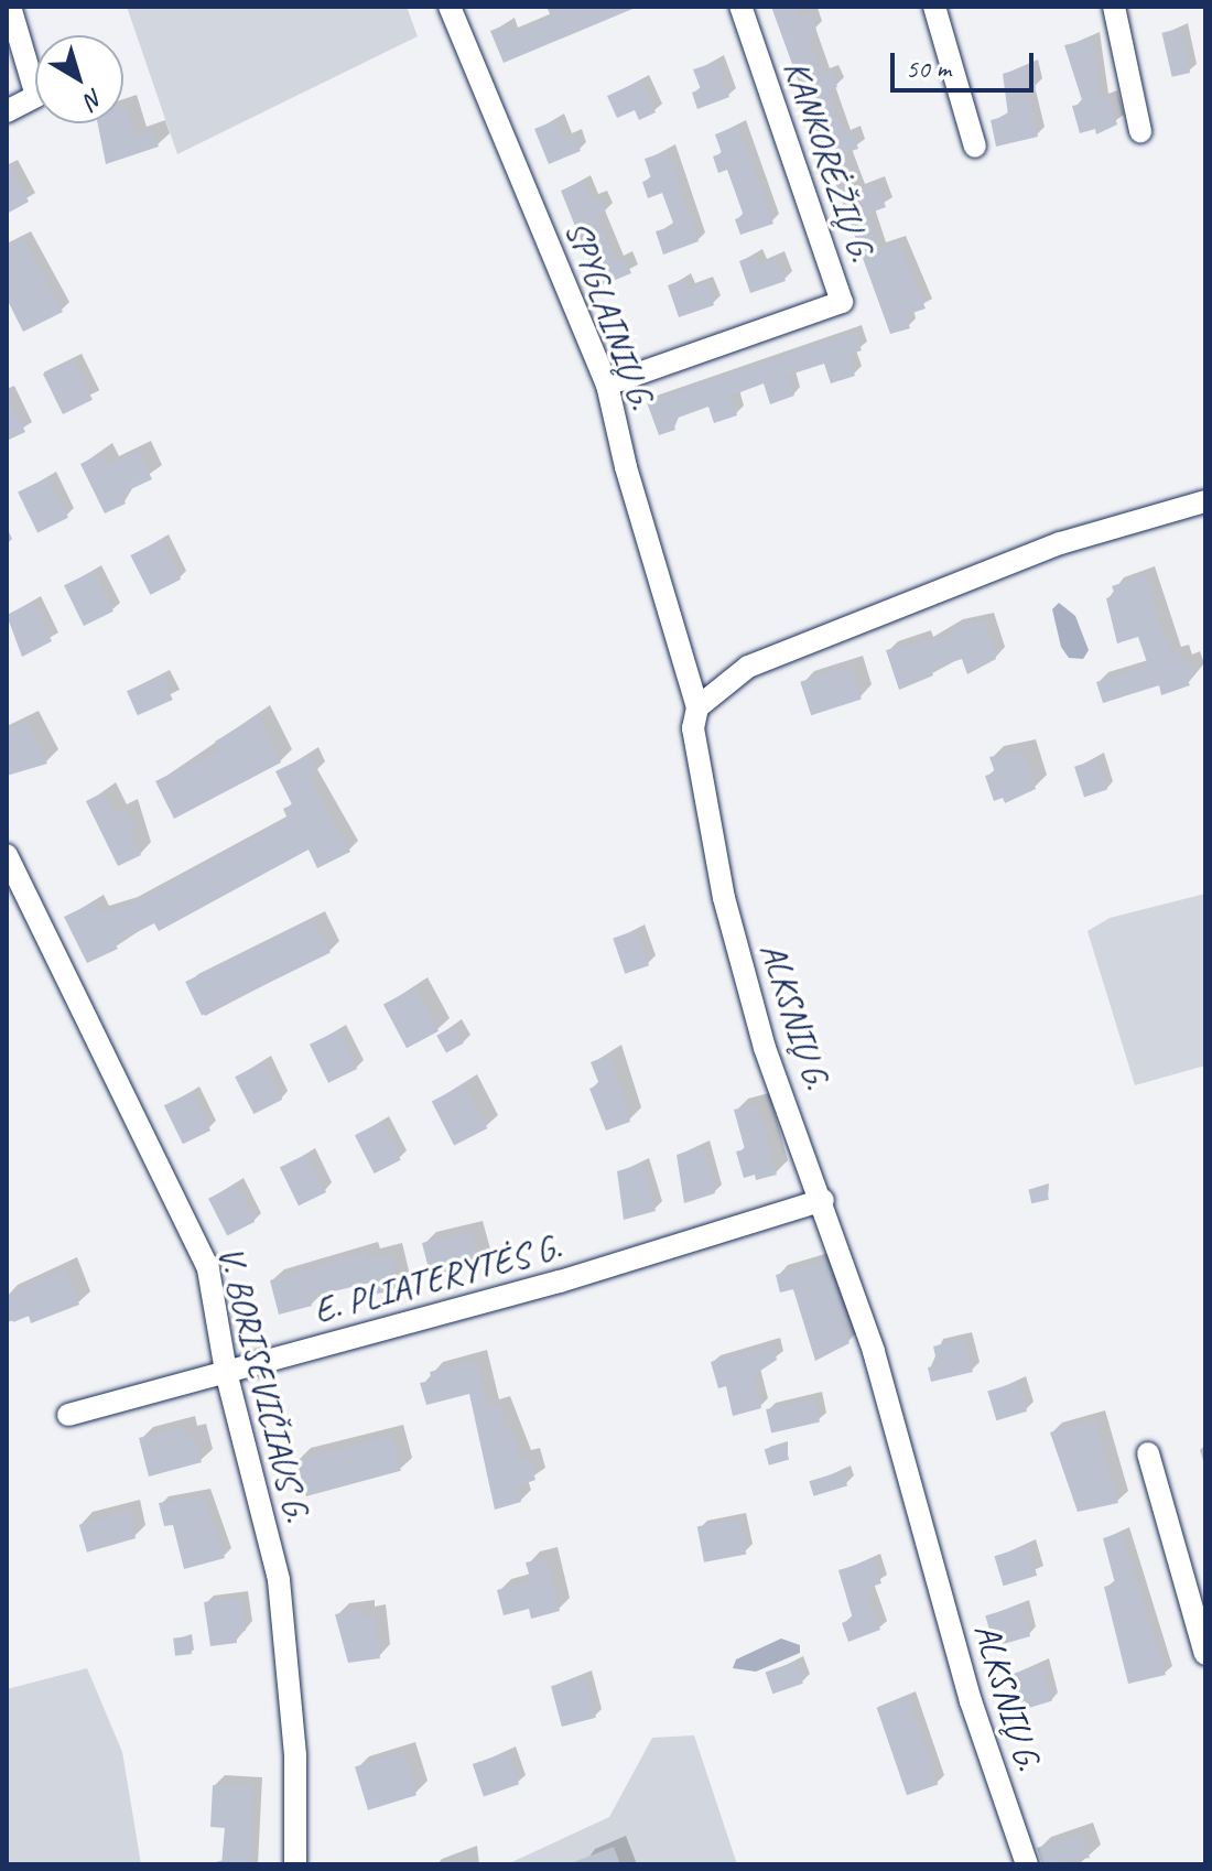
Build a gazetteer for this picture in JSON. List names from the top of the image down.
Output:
{
  "streets": {
    "street": [
      "KANKORĖŽIŲ G.",
      "SPYGLAINIŲ G.",
      "ALKSNIŲ G.",
      "E. PLIATERYTĖS G.",
      "V. BORISEVIČIAUS G."
    ]
  },
  "crossings": [
    ["KANKORĖŽIŲ G.", "SPYGLAINIŲ G."],
    ["SPYGLAINIŲ G.", "ALKSNIŲ G."],
    ["ALKSNIŲ G.", "E. PLIATERYTĖS G."],
    ["E. PLIATERYTĖS G.", "V. BORISEVIČIAUS G."]
  ],
  "scale_bar": "50 m",
  "north": "bottom right"
}
